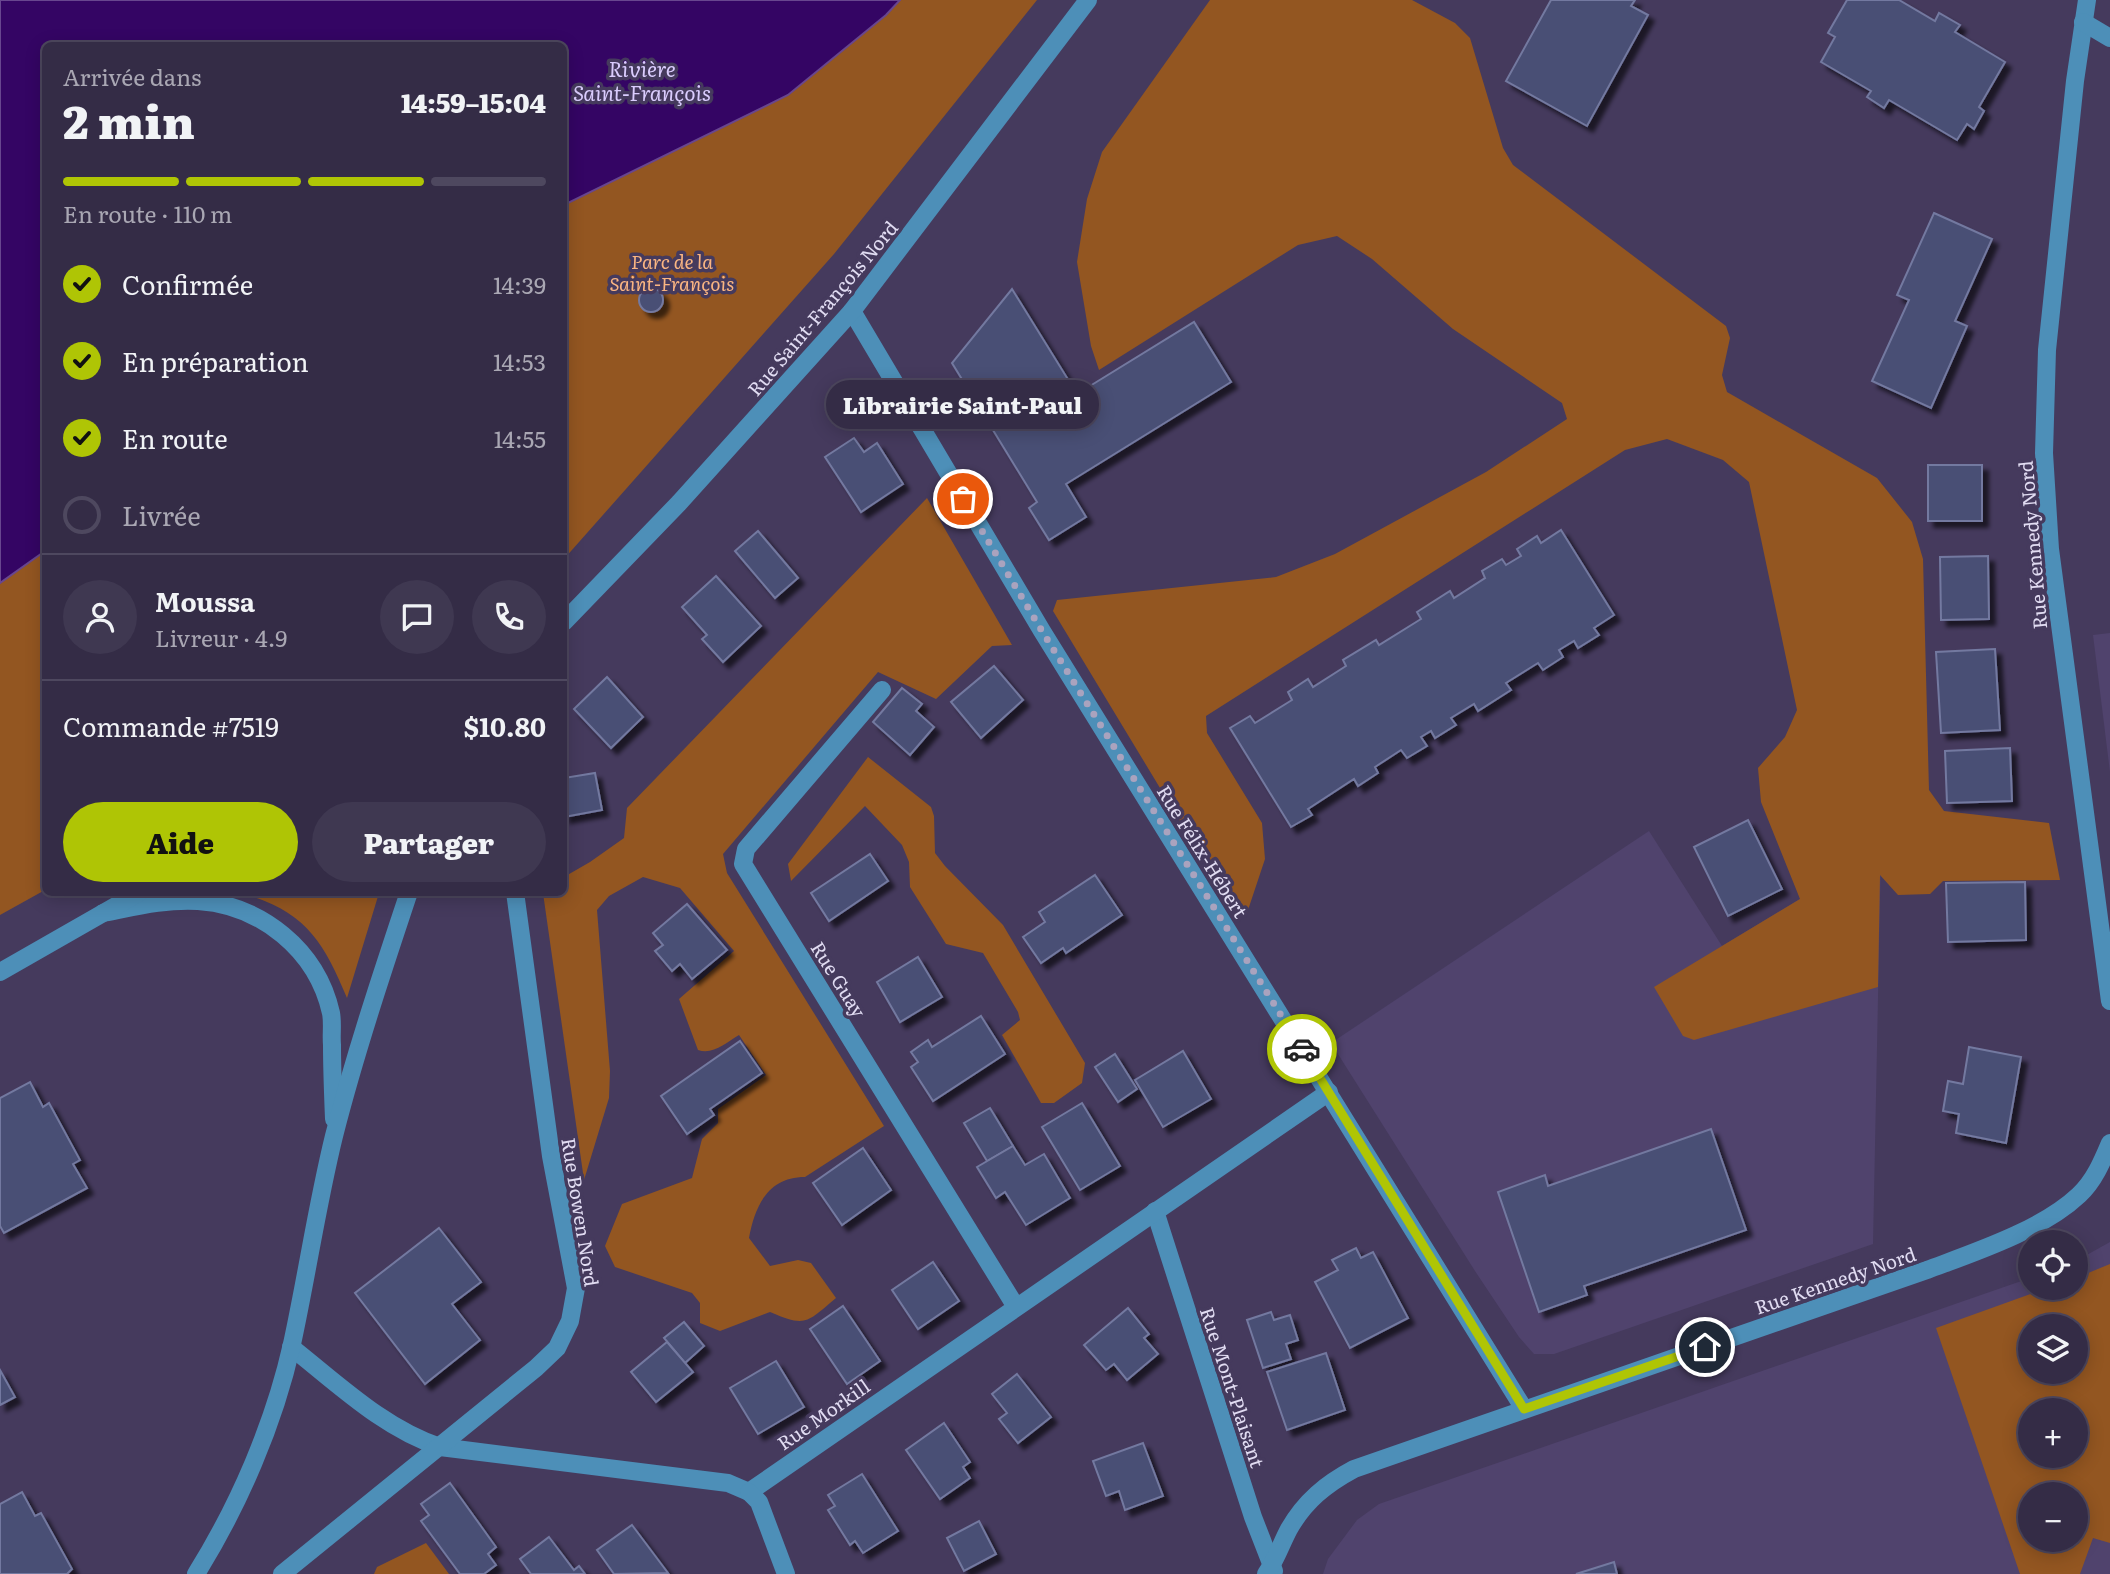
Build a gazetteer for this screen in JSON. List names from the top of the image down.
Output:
{
  "streets": {
    "street": [
      "Rue Saint-François Nord",
      "Rue Kennedy Nord",
      "Rue Félix-Hébert",
      "Rue Guay",
      "Rue Bowen Nord",
      "Rue Mont-Plaisant",
      "Rue Morkill"
    ]
  },
  "crossings": [
    ["Rue Saint-François Nord", "Rue Félix-Hébert"],
    ["Rue Kennedy Nord", "Rue Félix-Hébert"],
    ["Rue Kennedy Nord", "Rue Mont-Plaisant"],
    ["Rue Félix-Hébert", "Rue Morkill"],
    ["Rue Guay", "Rue Morkill"],
    ["Rue Mont-Plaisant", "Rue Morkill"]
  ],
  "water": ["Rivière Saint-François"],
  "parks": ["Parc de la Saint-François"],
  "places": ["Librairie Saint-Paul"],
  "page": {
    "heading": ["2 min", "Arrivée dans", "14:59–15:04"],
    "panel": [
      "Moussa",
      "Livreur · 4.9",
      "Commande #7519",
      "$10.80"
    ],
    "bar": "En route · 110 m",
    "list": [
      ["Confirmée", "14:39"],
      ["En préparation", "14:53"],
      ["En route", "14:55"],
      "Livrée"
    ],
    "bubble": "Librairie Saint-Paul",
    "buttons": ["Aide", "Partager"],
    "map_buttons": ["+", "−"]
  }
}
